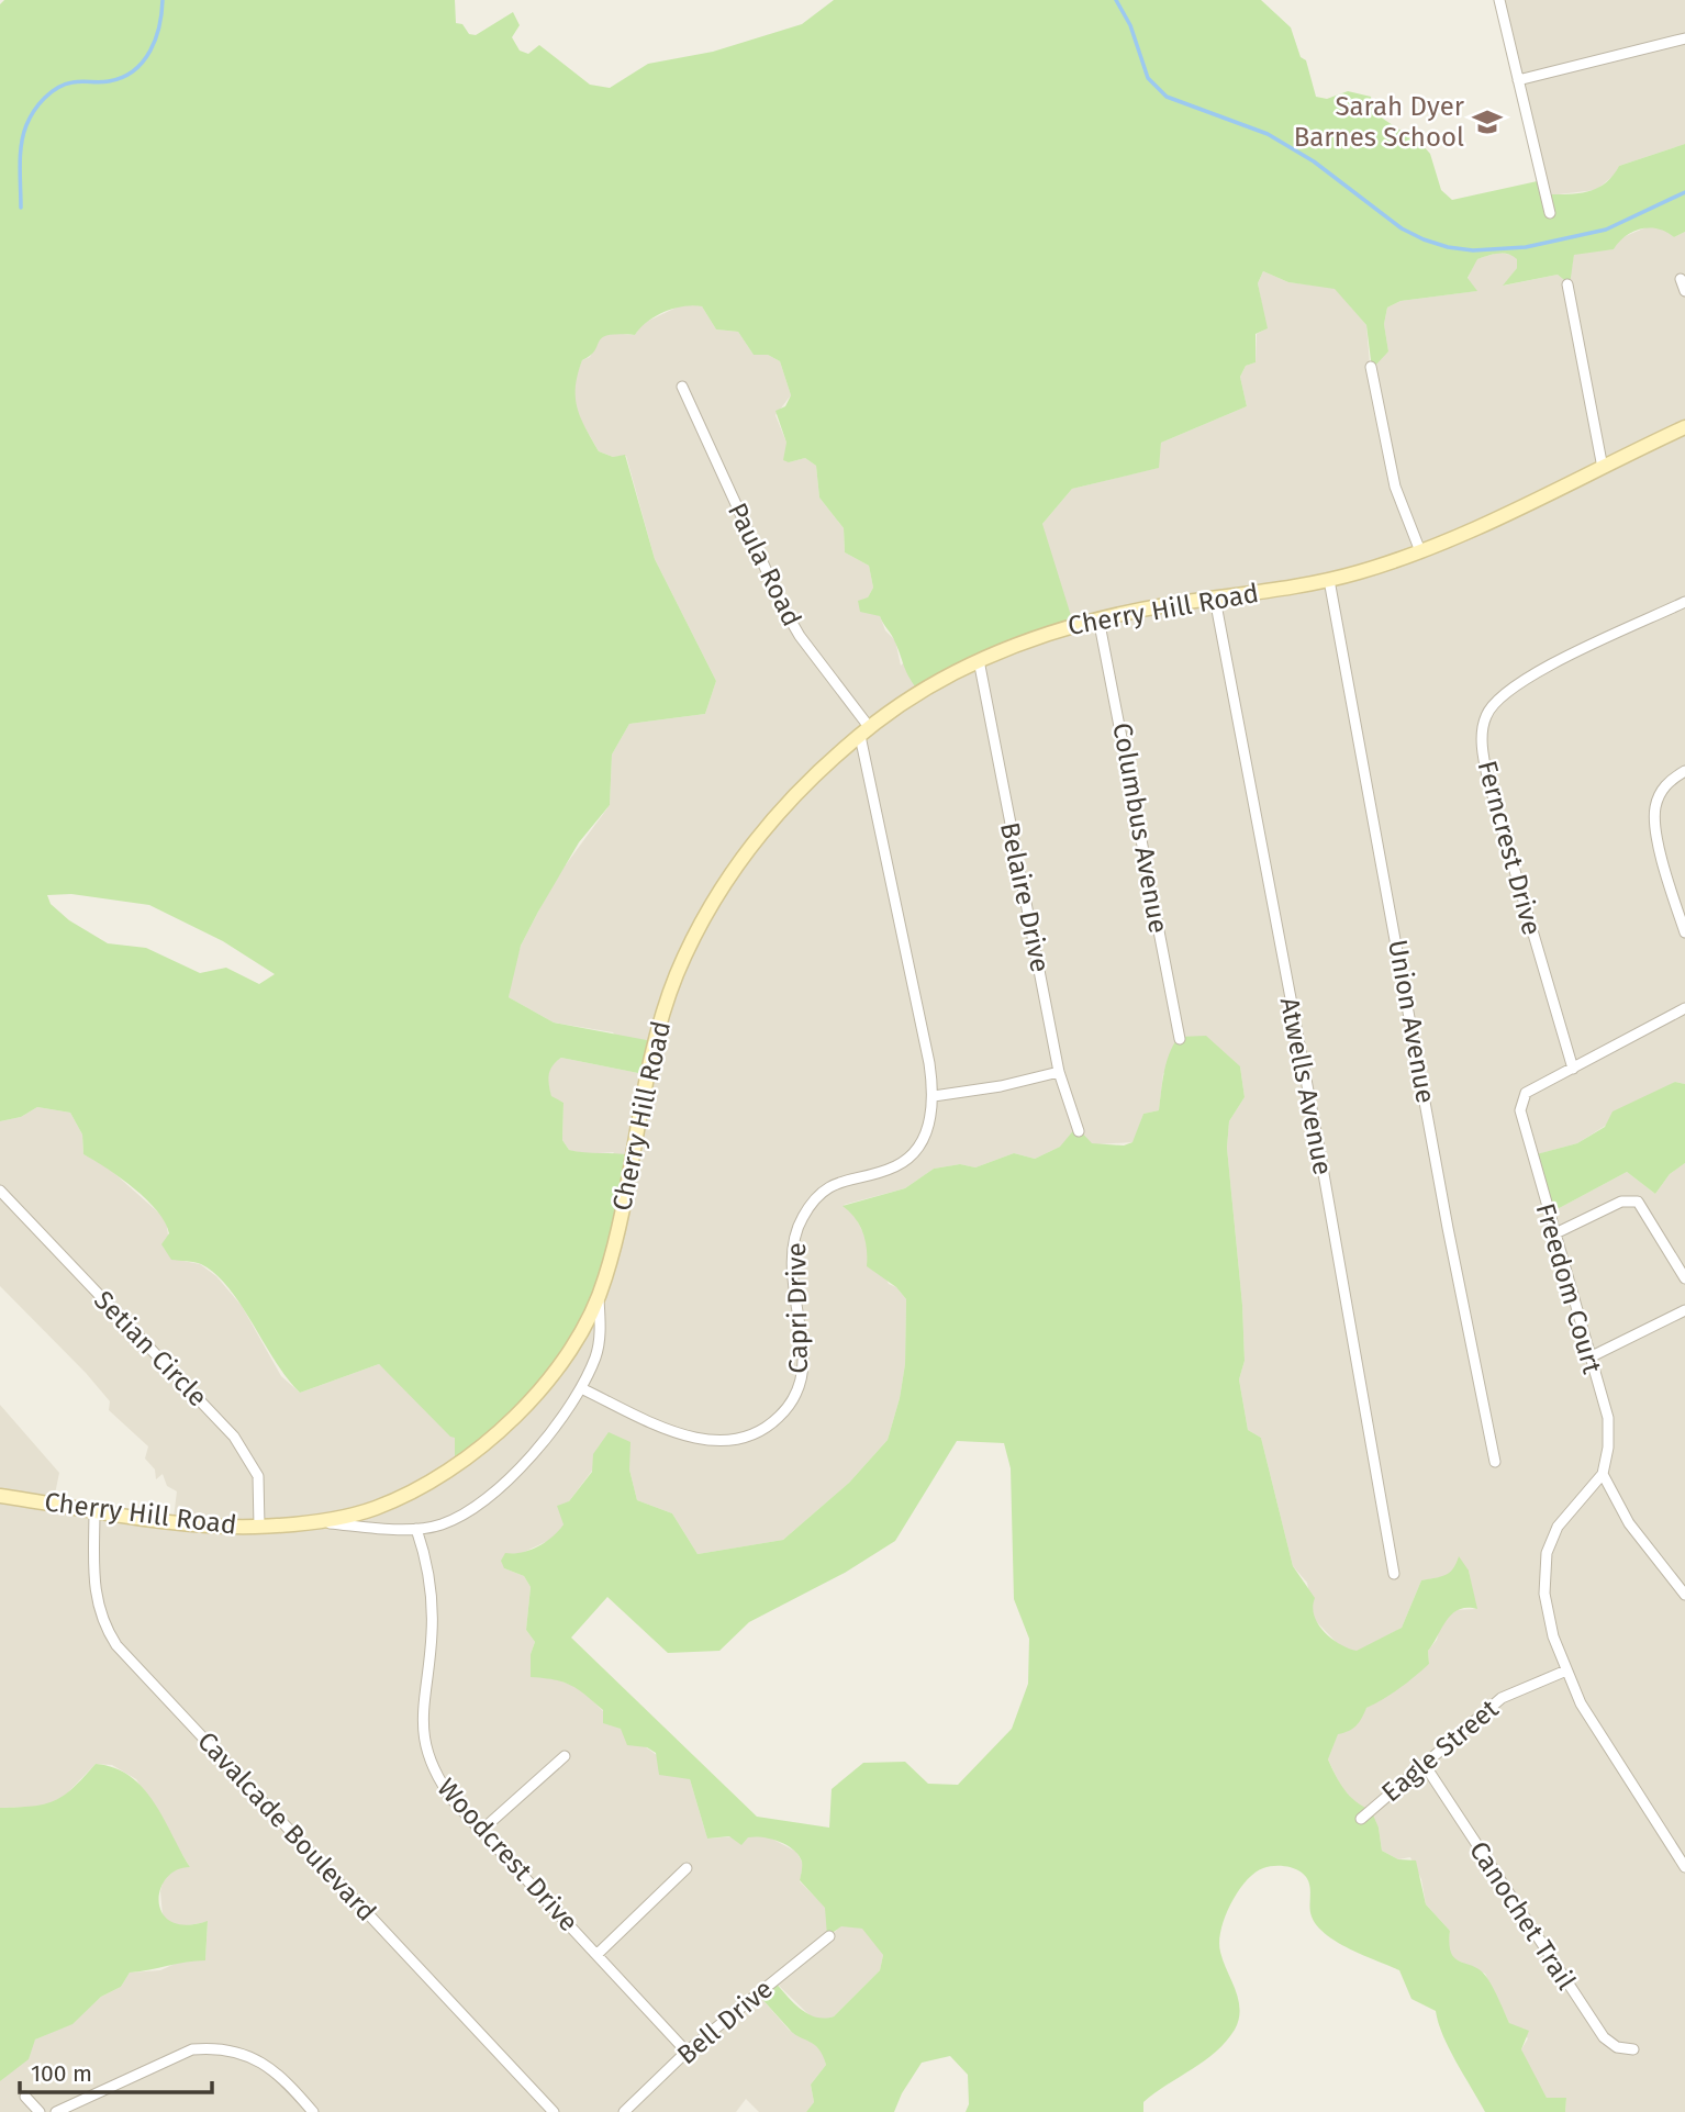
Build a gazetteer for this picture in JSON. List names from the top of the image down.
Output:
{
  "streets": {
    "main road": ["Cherry Hill Road"],
    "street": [
      "Paula Road",
      "Columbus Avenue",
      "Ferncrest Drive",
      "Belaire Drive",
      "Union Avenue",
      "Atwells Avenue",
      "Freedom Court",
      "Capri Drive",
      "Setian Circle",
      "Eagle Street",
      "Cavalcade Boulevard",
      "Woodcrest Drive",
      "Canochet Trail",
      "Bell Drive"
    ]
  },
  "crossings": [
    ["Paula Road", "Cherry Hill Road"],
    ["Paula Road", "Capri Drive"],
    ["Cherry Hill Road", "Columbus Avenue"],
    ["Cherry Hill Road", "Belaire Drive"],
    ["Cherry Hill Road", "Union Avenue"],
    ["Cherry Hill Road", "Atwells Avenue"],
    ["Cherry Hill Road", "Capri Drive"],
    ["Cherry Hill Road", "Setian Circle"],
    ["Cherry Hill Road", "Cavalcade Boulevard"],
    ["Ferncrest Drive", "Freedom Court"],
    ["Eagle Street", "Canochet Trail"],
    ["Woodcrest Drive", "Bell Drive"]
  ],
  "places": {
    "school or university": ["Sarah Dyer Barnes School"]
  },
  "scale_bar": "100 m"
}
